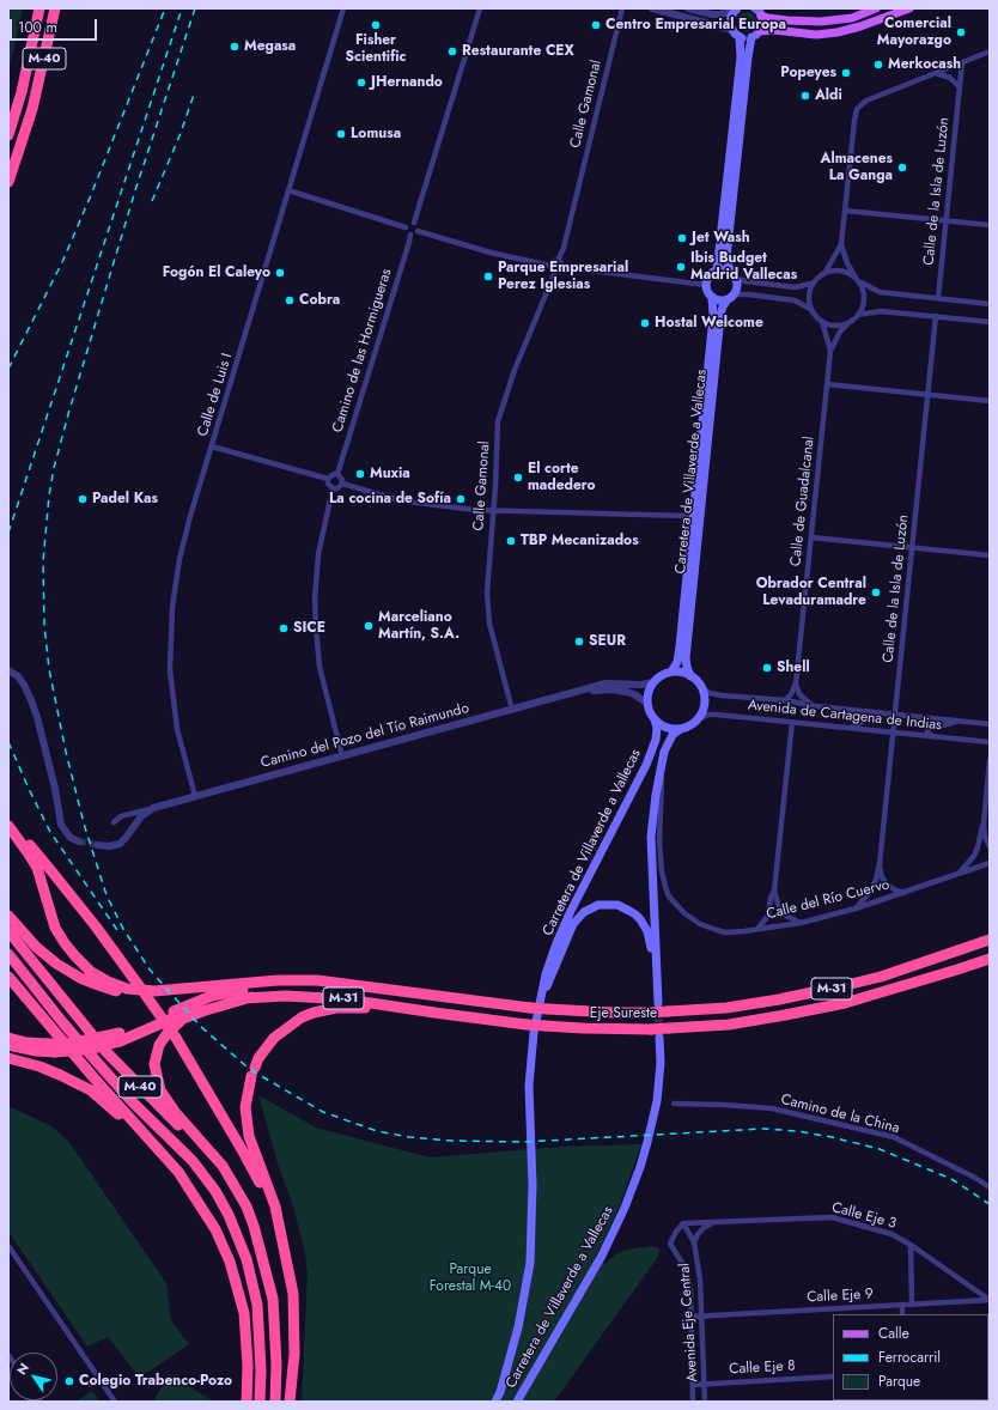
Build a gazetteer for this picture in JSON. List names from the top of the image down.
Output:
{
  "streets": {
    "highway": ["M-40", "M-31", "Eje Sureste"],
    "main road": ["Carretera de Villaverde a Vallecas"],
    "street": [
      "Calle Gamonal",
      "Calle de la Isla de Luzón",
      "Camino de las Hormigueras",
      "Calle de Luis I",
      "Calle de Guadalcanal",
      "Avenida de Cartagena de Indias",
      "Camino del Pozo del Tío Raimundo",
      "Calle del Río Cuervo",
      "Camino de la China",
      "Calle Eje 3",
      "Calle Eje 9",
      "Avenida Eje Central",
      "Calle Eje 8"
    ]
  },
  "crossings": [
    ["Calle Gamonal", "Camino del Pozo del Tío Raimundo"],
    ["Calle de la Isla de Luzón", "Avenida de Cartagena de Indias"],
    ["Calle de la Isla de Luzón", "Calle del Río Cuervo"],
    ["Calle de Luis I", "Camino del Pozo del Tío Raimundo"],
    ["Carretera de Villaverde a Vallecas", "Avenida de Cartagena de Indias"],
    ["Carretera de Villaverde a Vallecas", "Camino del Pozo del Tío Raimundo"],
    ["Carretera de Villaverde a Vallecas", "Calle del Río Cuervo"],
    ["Calle de Guadalcanal", "Avenida de Cartagena de Indias"],
    ["Avenida de Cartagena de Indias", "Camino del Pozo del Tío Raimundo"],
    ["M-31", "Eje Sureste"],
    ["Calle Eje 3", "Calle Eje 9"],
    ["Calle Eje 3", "Avenida Eje Central"],
    ["Calle Eje 9", "Avenida Eje Central"],
    ["Avenida Eje Central", "Calle Eje 8"]
  ],
  "parks": ["Parque Forestal M-40"],
  "places": [
    "Fisher Scientific",
    "Centro Empresarial Europa",
    "Comercial Mayorazgo",
    "Megasa",
    "Restaurante CEX",
    "Merkocash",
    "Popeyes",
    "JHernando",
    "Aldi",
    "Lomusa",
    "Almacenes La Ganga",
    "Jet Wash",
    "Ibis Budget Madrid Vallecas",
    "Fogón El Caleyo",
    "Parque Empresarial Perez Iglesias",
    "Cobra",
    "Hostal Welcome",
    "Muxia",
    "El corte madedero",
    "Padel Kas",
    "La cocina de Sofía",
    "TBP Mecanizados",
    "Obrador Central Levaduramadre",
    "Marceliano Martín, S.A.",
    "SICE",
    "SEUR",
    "Shell",
    "Colegio Trabenco-Pozo"
  ],
  "legend": ["Calle", "Ferrocarril", "Parque"],
  "scale_bar": "100 m",
  "north": "top left"
}
